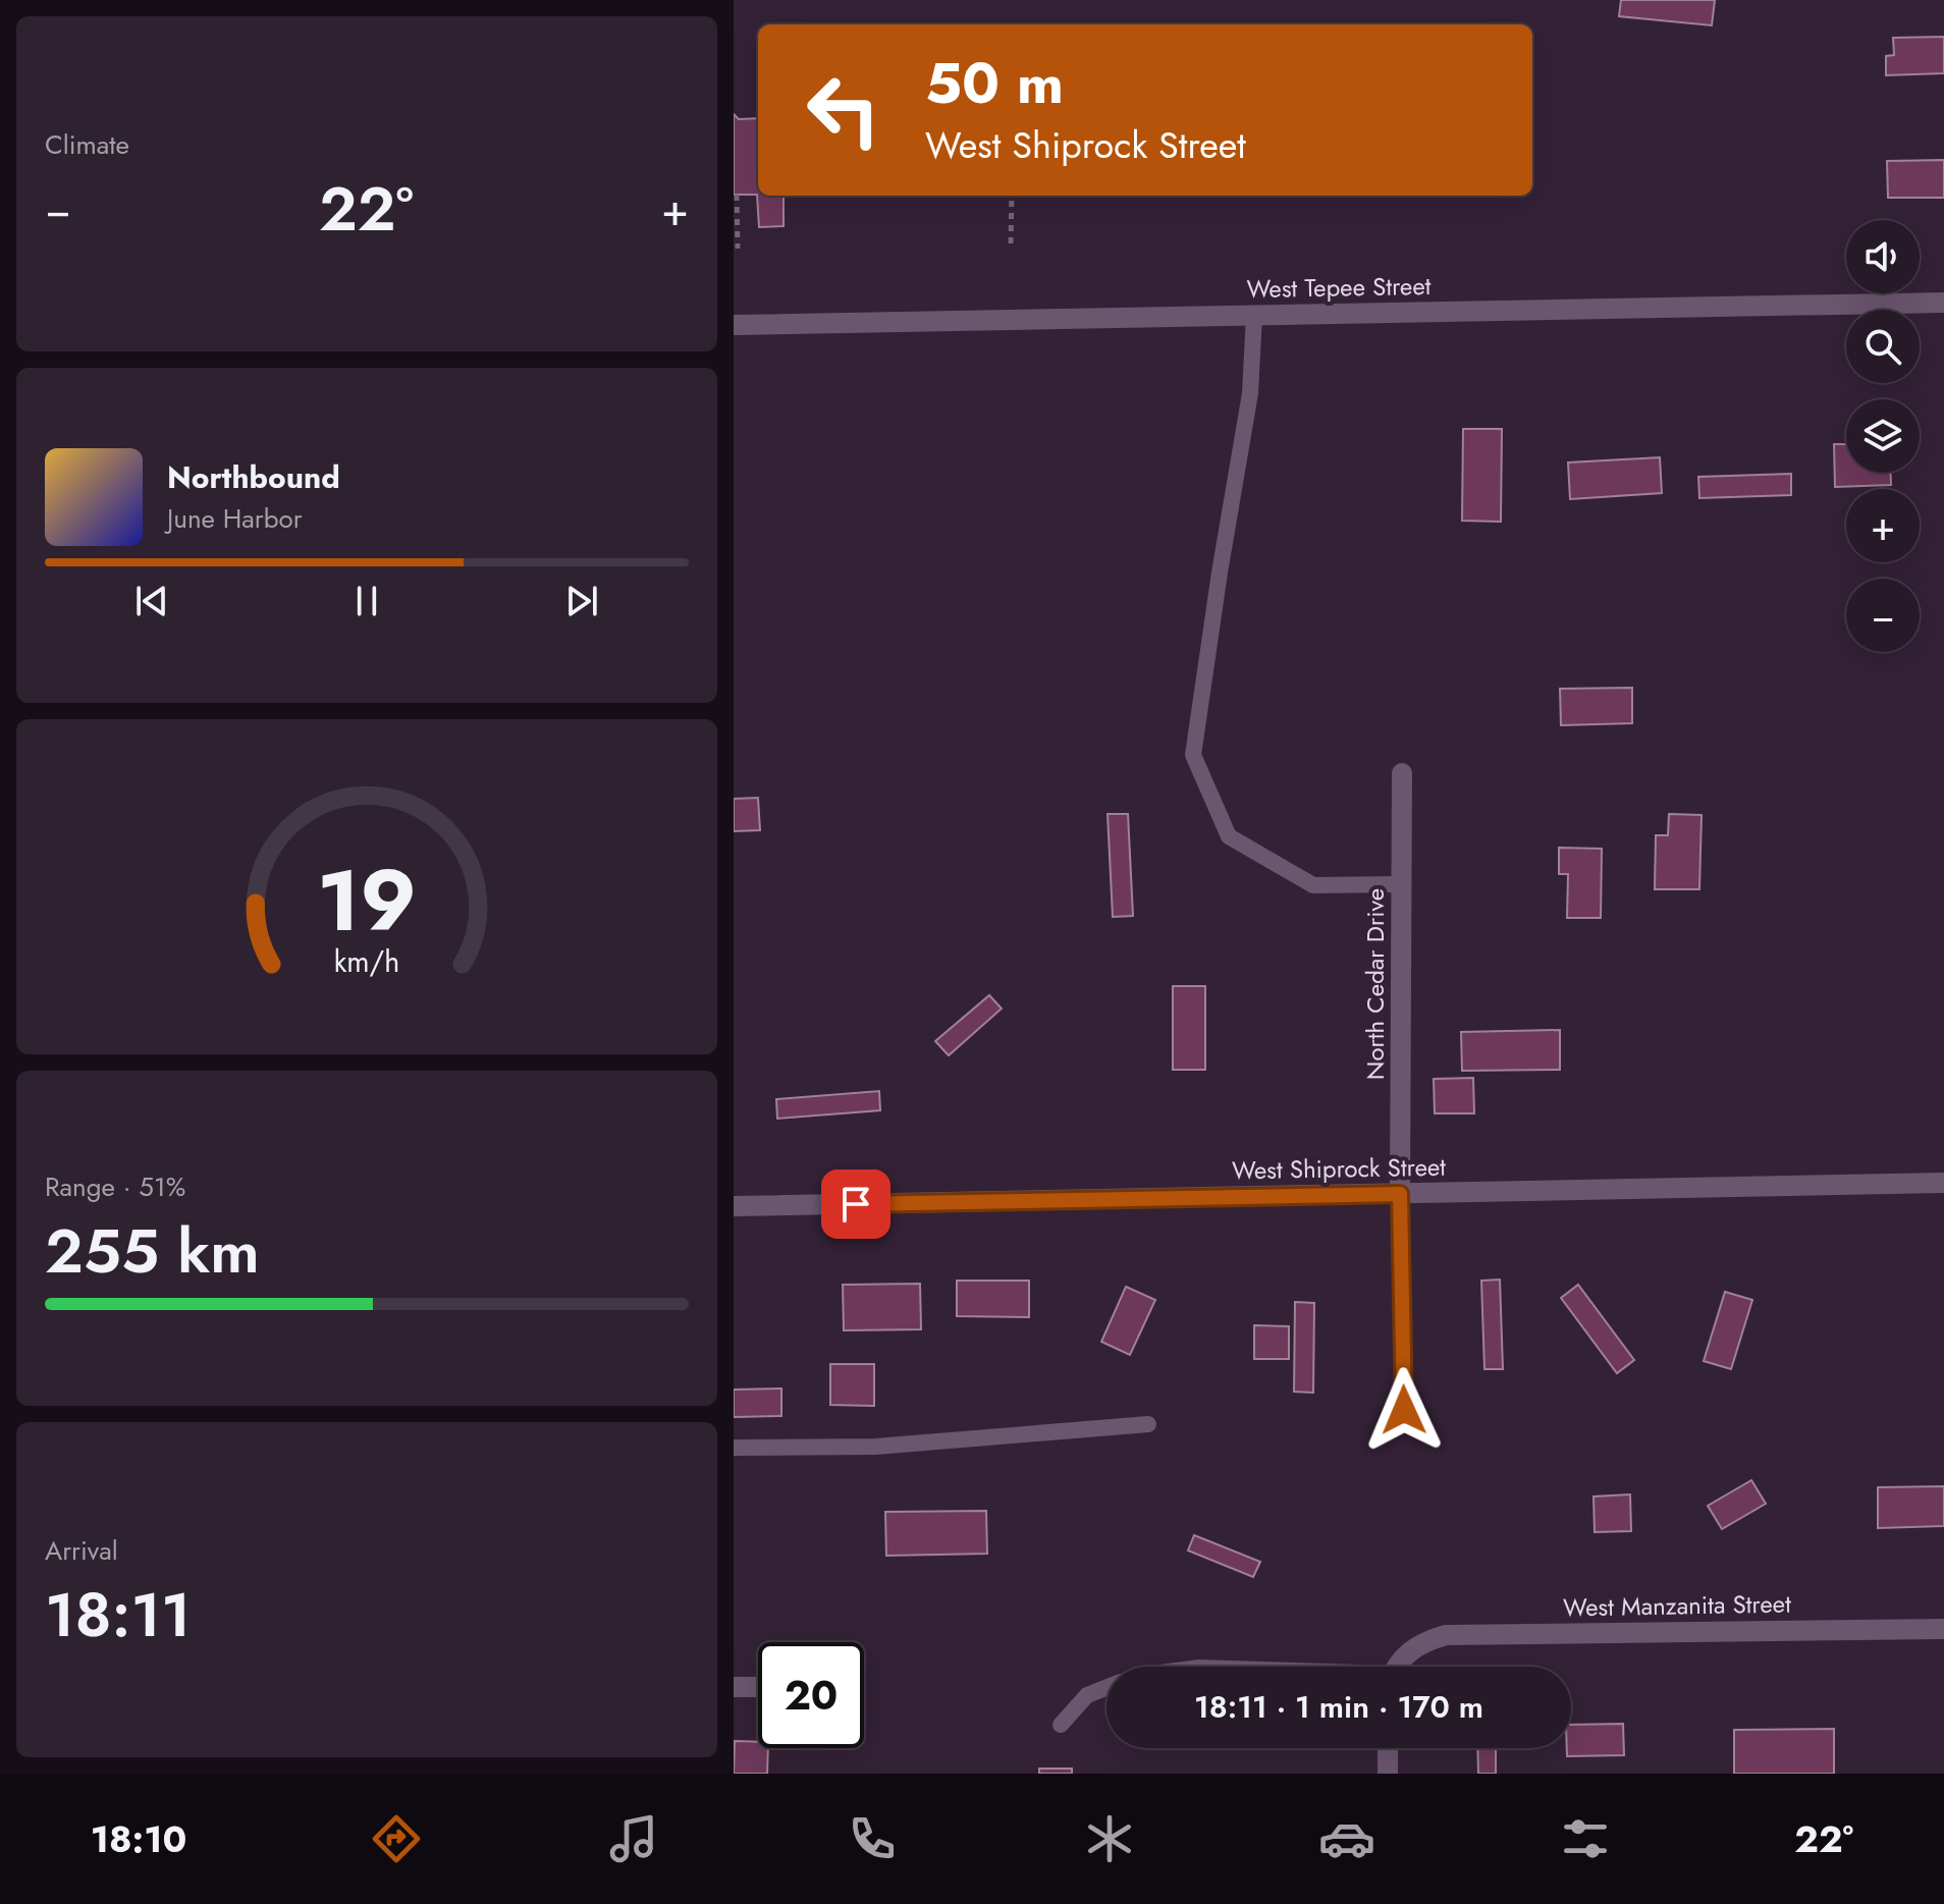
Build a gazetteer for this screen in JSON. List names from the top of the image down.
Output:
{
  "streets": {
    "street": [
      "West Tepee Street",
      "North Cedar Drive",
      "West Shiprock Street",
      "West Manzanita Street"
    ]
  },
  "crossings": [
    ["North Cedar Drive", "West Shiprock Street"]
  ],
  "page": {
    "tile": [
      "Climate",
      ["Range · 51%", "255 km"],
      ["Arrival", "18:11"]
    ],
    "turn": ["50 m", "West Shiprock Street"],
    "heat": ["−", "22°", "+"],
    "map_buttons": ["+", "−"],
    "song": ["Northbound", "June Harbor"],
    "limit": "20",
    "trip": "18:11 · 1 min · 170 m",
    "tabs": ["18:10", "22°"],
    "gauge": ["19", "km/h"]
  }
}
